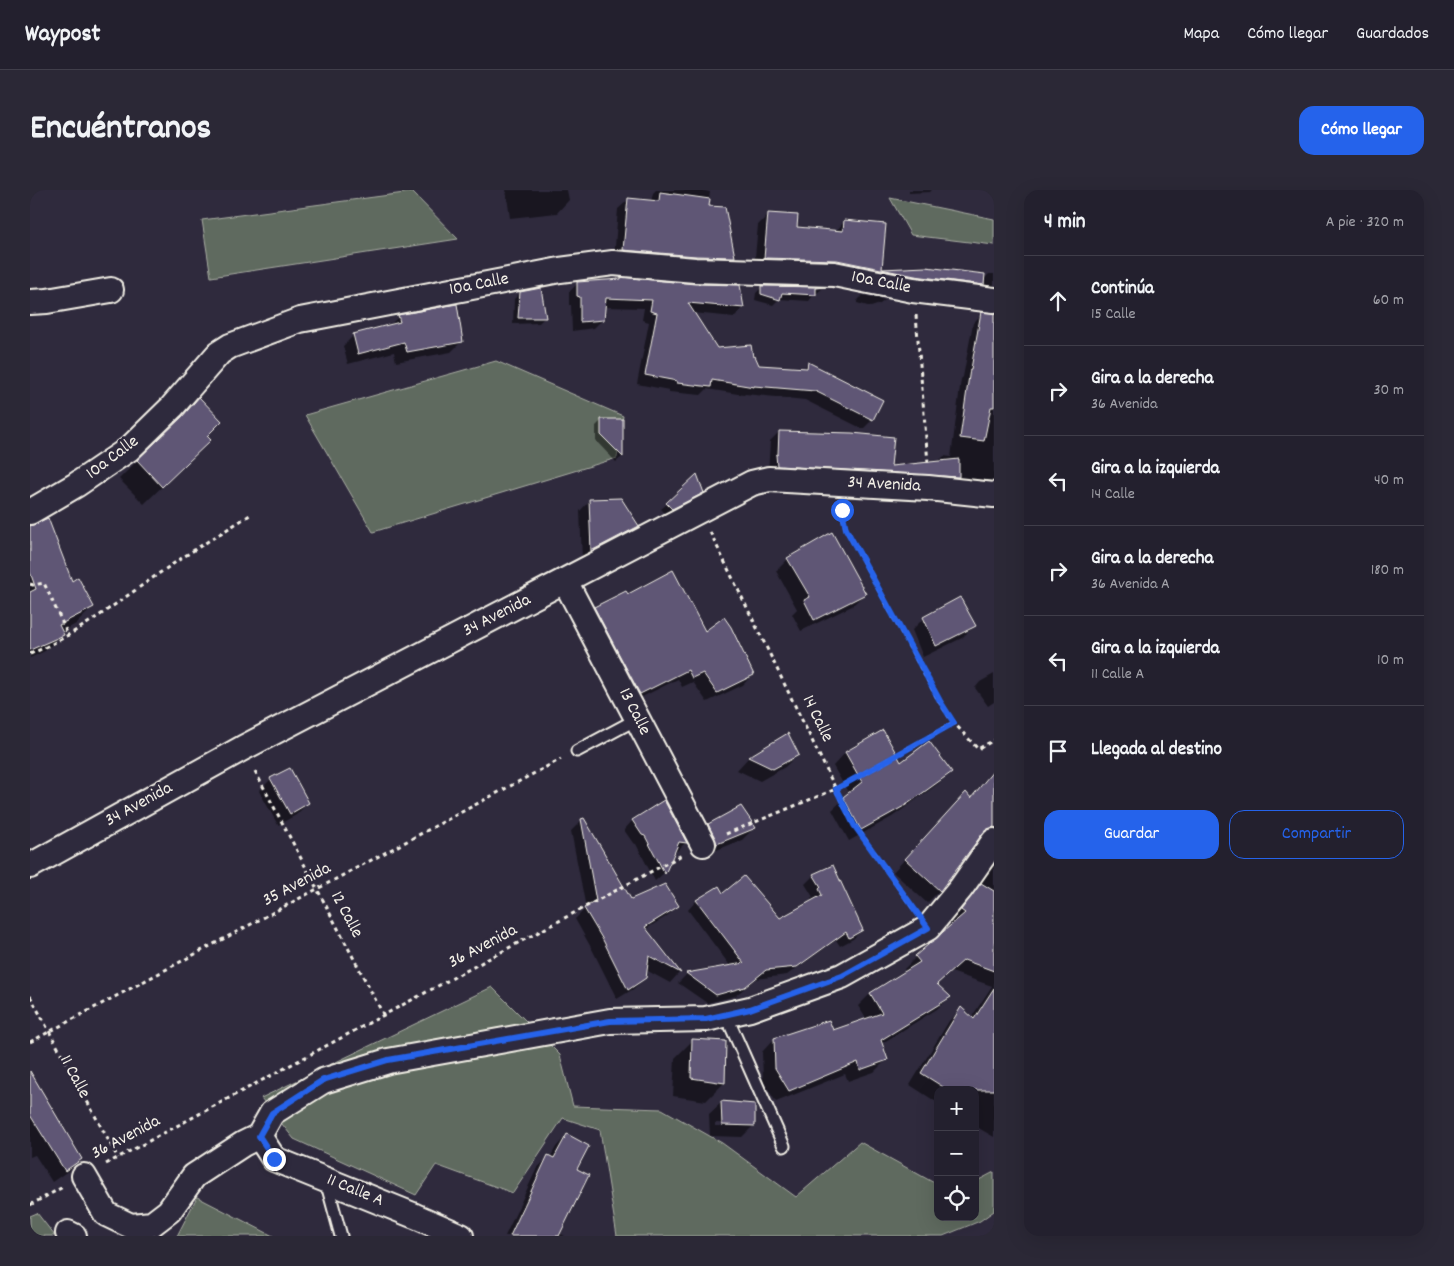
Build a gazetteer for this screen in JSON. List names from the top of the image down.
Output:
{
  "streets": {
    "street": [
      "10a Calle",
      "34 Avenida",
      "13 Calle",
      "11 Calle A"
    ],
    "path": [
      "14 Calle",
      "35 Avenida",
      "12 Calle",
      "36 Avenida",
      "11 Calle"
    ]
  },
  "crossings": [
    ["34 Avenida", "13 Calle"],
    ["34 Avenida", "14 Calle"],
    ["34 Avenida", "12 Calle"],
    ["13 Calle", "36 Avenida"],
    ["14 Calle", "36 Avenida"],
    ["35 Avenida", "12 Calle"],
    ["35 Avenida", "11 Calle"],
    ["12 Calle", "36 Avenida"],
    ["36 Avenida", "11 Calle"]
  ],
  "page": {
    "header": "Waypost",
    "nav": ["Mapa", "Cómo llegar", "Guardados"],
    "title": "Encuéntranos",
    "buttons": [
      "Cómo llegar",
      ["Guardar", "Compartir"]
    ],
    "heading": ["4 min", "A pie · 320 m"],
    "list": [
      ["Continúa", "15 Calle", "60 m"],
      ["Gira a la derecha", "36 Avenida", "30 m"],
      ["Gira a la izquierda", "14 Calle", "40 m"],
      ["Gira a la derecha", "36 Avenida A", "180 m"],
      ["Gira a la izquierda", "11 Calle A", "10 m"],
      "Llegada al destino"
    ],
    "map_buttons": ["+", "−"]
  }
}
